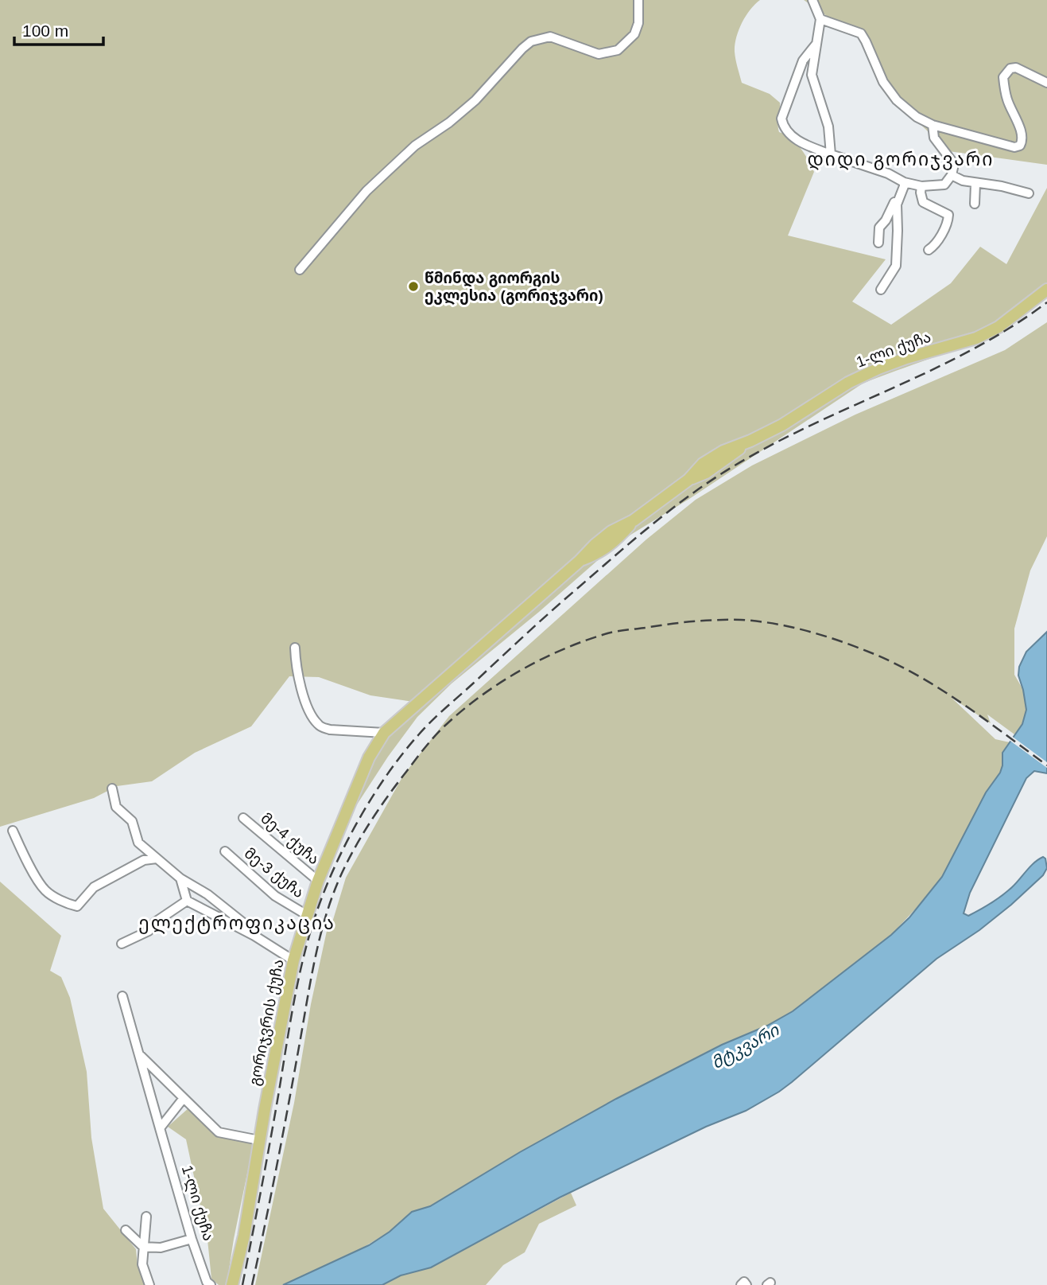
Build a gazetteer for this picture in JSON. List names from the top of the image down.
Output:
{
  "streets": {
    "main road": ["1-ლი ქუჩა", "გორიჯვრის ქუჩა"],
    "street": ["მე-4 ქუჩა", "მე-3 ქუჩა"]
  },
  "crossings": [
    ["1-ლი ქუჩა", "გორიჯვრის ქუჩა"],
    ["მე-4 ქუჩა", "გორიჯვრის ქუჩა"],
    ["მე-3 ქუჩა", "გორიჯვრის ქუჩა"]
  ],
  "districts": ["დიდი გორიჯვარი", "ელექტროფიკაცია"],
  "water": ["მტკვარი"],
  "places": ["წმინდა გიორგის ეკლესია (გორიჯვარი)"],
  "scale_bar": "100 m"
}
